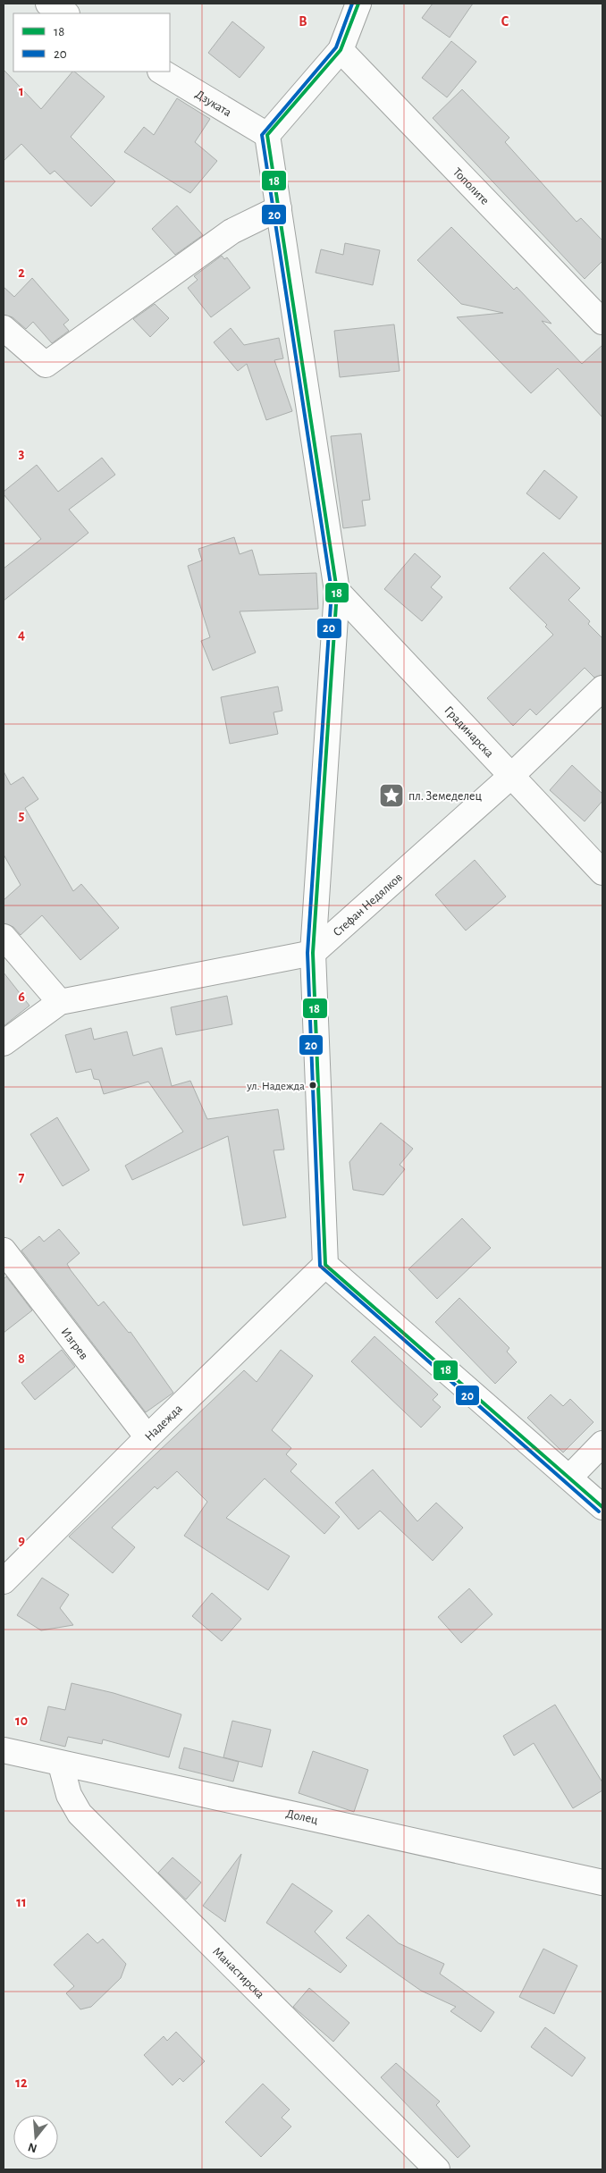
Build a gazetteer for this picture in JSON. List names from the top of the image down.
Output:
{
  "streets": {
    "street": [
      "Дзуката",
      "Тополите",
      "Градинарска",
      "Стефан Недялков",
      "Изгрев",
      "Надежда",
      "Долец",
      "Манастирска"
    ]
  },
  "crossings": [
    ["Градинарска", "Стефан Недялков"],
    ["Изгрев", "Надежда"],
    ["Долец", "Манастирска"]
  ],
  "places": {
    "place": ["пл. Земеделец"],
    "other": ["ул. Надежда"]
  },
  "lines": ["transit line 18", "transit line 20"],
  "legend": ["18", "20"],
  "north": "bottom",
  "grid": {
    "columns": ["B", "C"],
    "rows": [
      "1",
      "2",
      "3",
      "4",
      "5",
      "6",
      "7",
      "8",
      "9",
      "10",
      "11",
      "12"
    ]
  }
}
